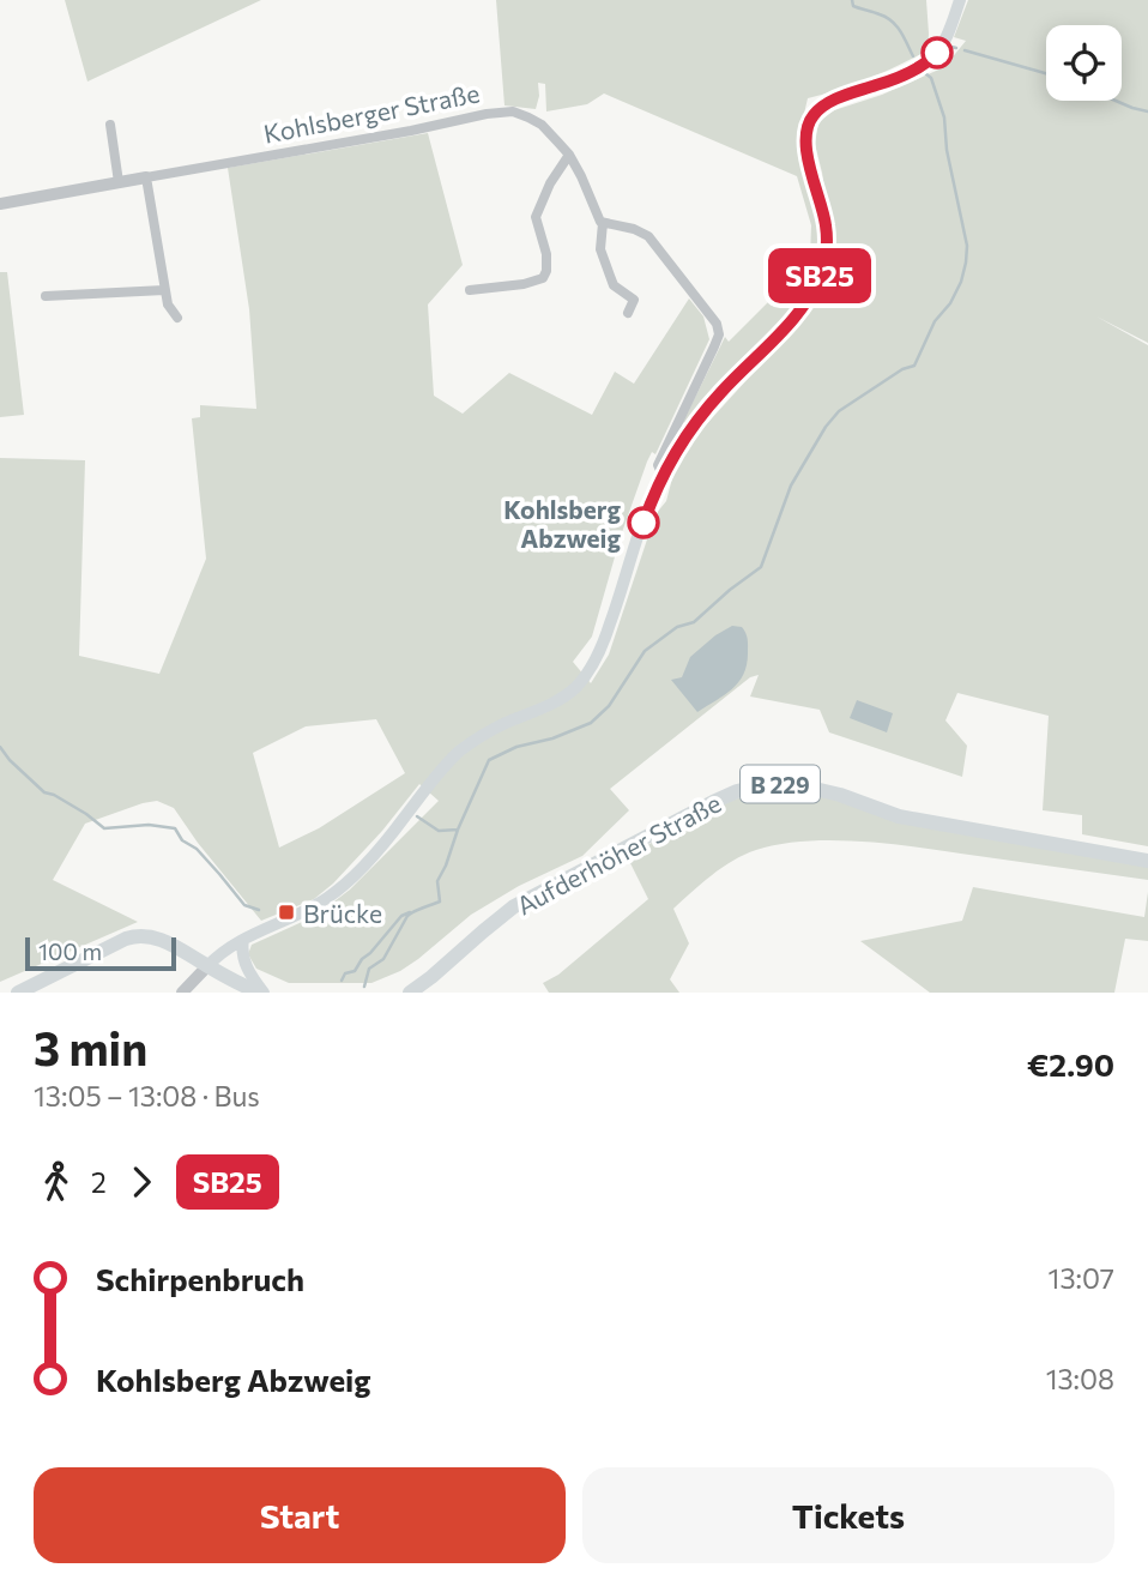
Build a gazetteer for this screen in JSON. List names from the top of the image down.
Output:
{
  "streets": {
    "main road": ["B 229", "Aufderhöher Straße"],
    "street": ["Kohlsberger Straße"]
  },
  "places": {
    "other": ["Kohlsberg Abzweig"],
    "transit": ["Brücke"]
  },
  "lines": ["bus line SB25"],
  "scale_bar": "100 m",
  "page": {
    "on_map": "SB25",
    "scale": "100 m",
    "heading": ["3 min", "13:05 – 13:08 · Bus", "€2.90"],
    "legs": ["2", "SB25"],
    "list": [
      {
        "name": "Schirpenbruch",
        "value": "13:07"
      },
      {
        "name": "Kohlsberg Abzweig",
        "value": "13:08"
      }
    ],
    "buttons": ["Start", "Tickets"]
  }
}
